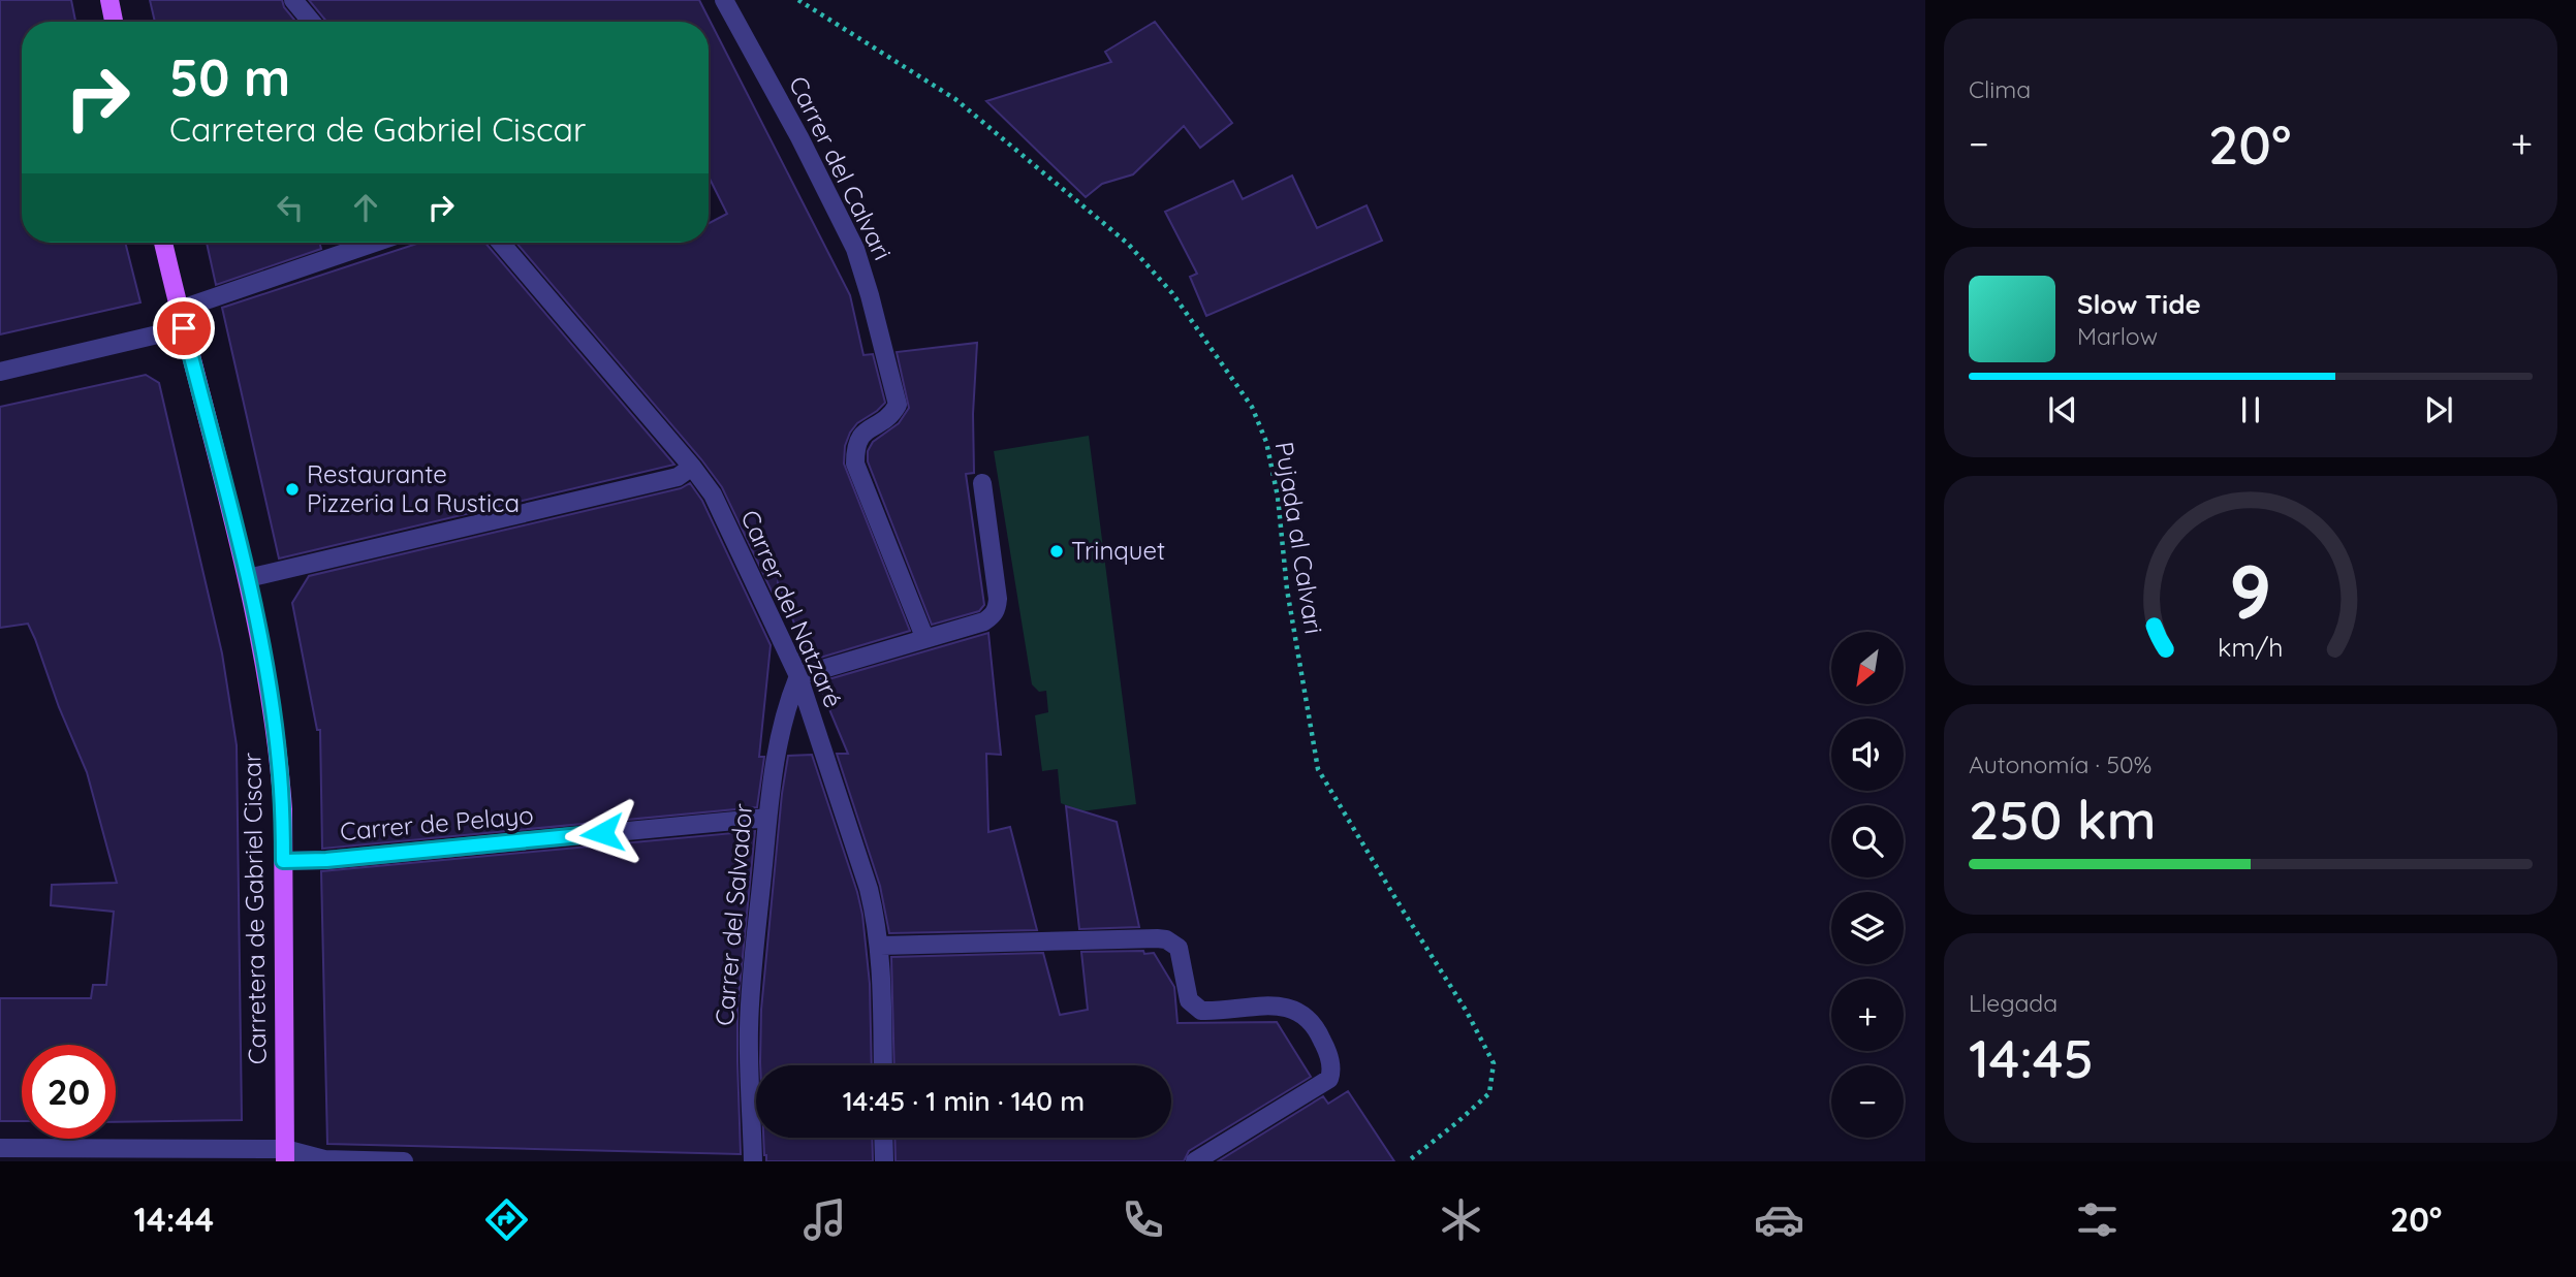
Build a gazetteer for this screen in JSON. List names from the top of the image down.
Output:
{
  "streets": {
    "main road": ["Carretera de Gabriel Ciscar"],
    "street": [
      "Carrer del Calvari",
      "Carrer del Natzaré",
      "Carrer de Pelayo",
      "Carrer del Salvador"
    ],
    "path": ["Pujada al Calvari"]
  },
  "crossings": [
    ["Carrer del Natzaré", "Carrer del Salvador"],
    ["Carrer de Pelayo", "Carretera de Gabriel Ciscar"],
    ["Carrer de Pelayo", "Carrer del Salvador"]
  ],
  "places": ["Restaurante Pizzeria La Rustica", "Trinquet"],
  "north": "bottom left",
  "page": {
    "tile": [
      "Clima",
      ["Autonomía · 50%", "250 km"],
      ["Llegada", "14:45"]
    ],
    "turn": ["50 m", "Carretera de Gabriel Ciscar"],
    "heat": ["−", "20°", "+"],
    "song": ["Slow Tide", "Marlow"],
    "map_buttons": ["+", "−"],
    "limit": "20",
    "trip": "14:45 · 1 min · 140 m",
    "tabs": ["14:44", "20°"],
    "gauge": ["9", "km/h"]
  }
}
